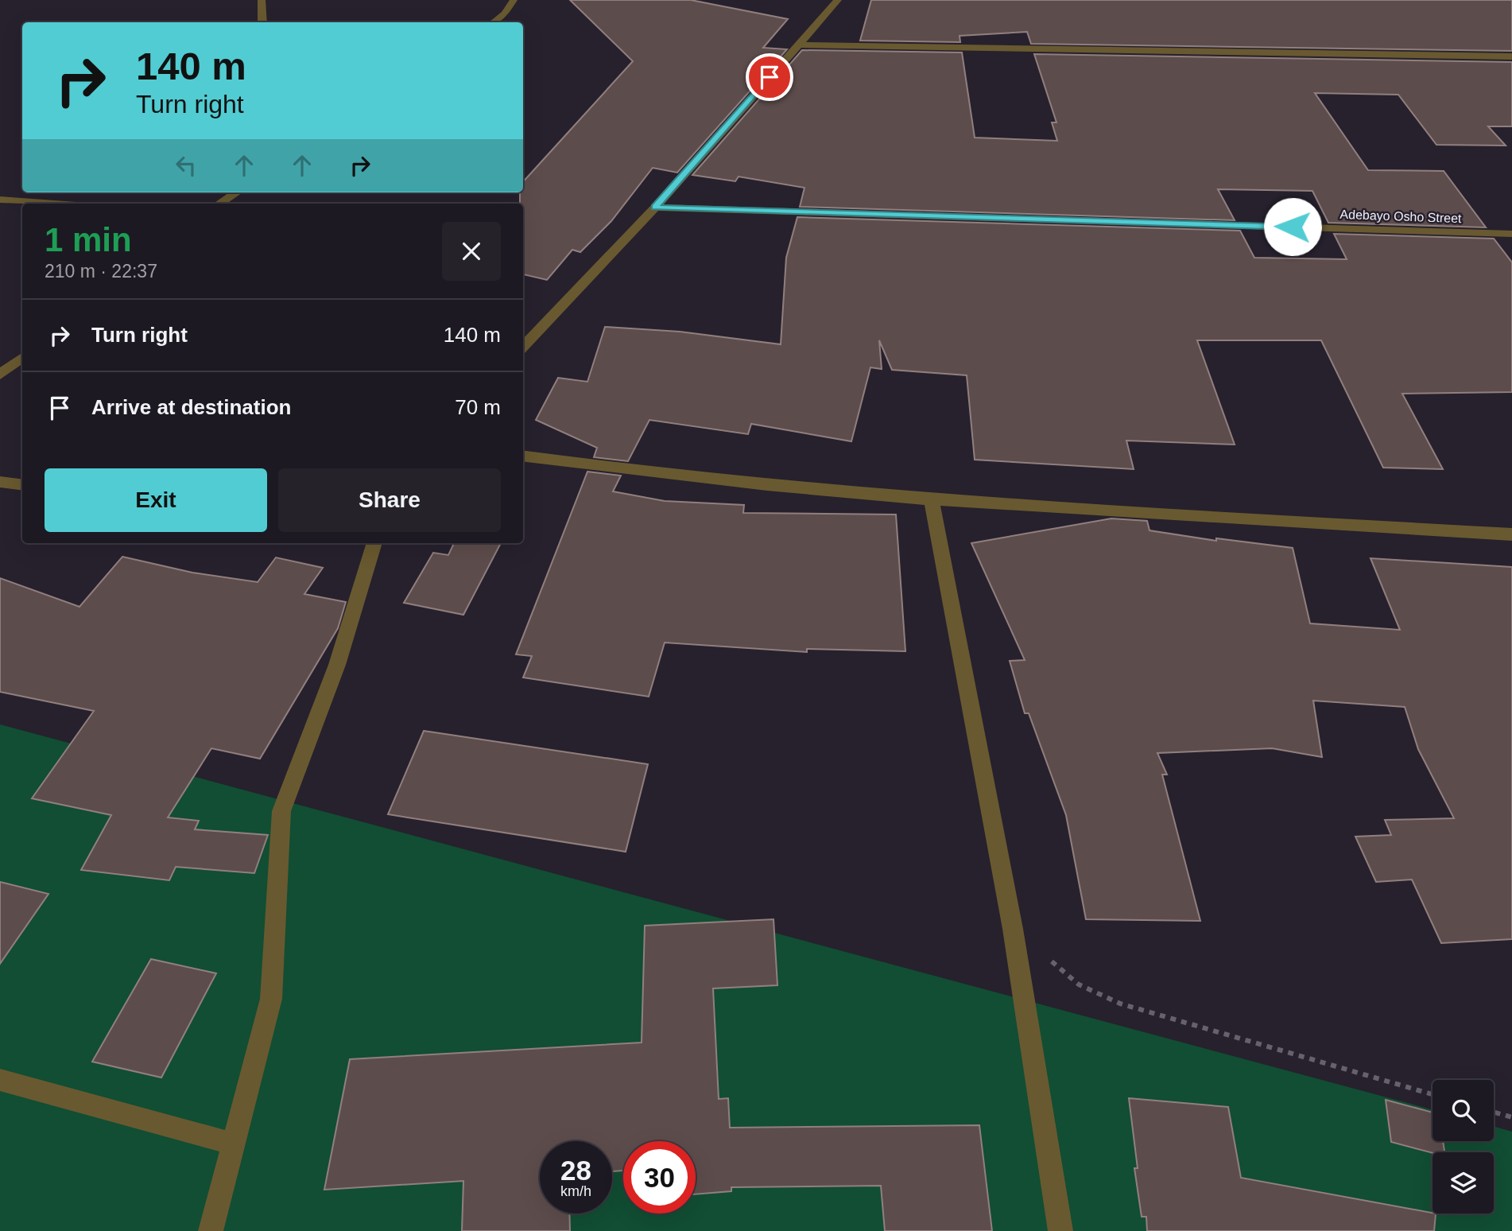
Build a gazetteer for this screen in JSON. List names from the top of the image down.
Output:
{
  "streets": {
    "street": ["Adebayo Osho Street"]
  },
  "page": {
    "turn": ["140 m", "Turn right"],
    "heading": ["1 min", "210 m · 22:37"],
    "list": [
      {
        "name": "Turn right",
        "value": "140 m"
      },
      {
        "name": "Arrive at destination",
        "value": "70 m"
      }
    ],
    "buttons": ["Exit", "Share"],
    "speed": "28 km/h",
    "limit": "30"
  }
}
